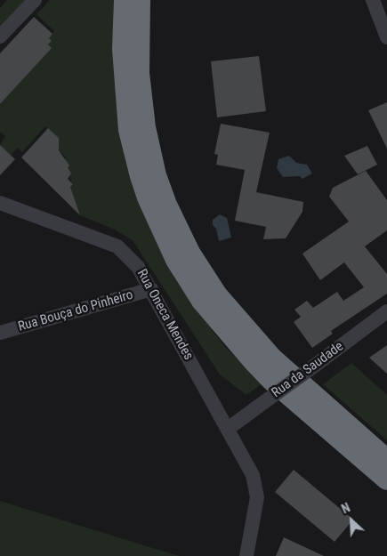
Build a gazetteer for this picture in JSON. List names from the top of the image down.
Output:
{
  "streets": {
    "street": ["Rua Bouça do Pinheiro", "Rua Oneca Mendes", "Rua da Saudade"]
  },
  "crossings": [
    ["Rua Bouça do Pinheiro", "Rua Oneca Mendes"],
    ["Rua Oneca Mendes", "Rua da Saudade"]
  ],
  "north": "top left"
}
